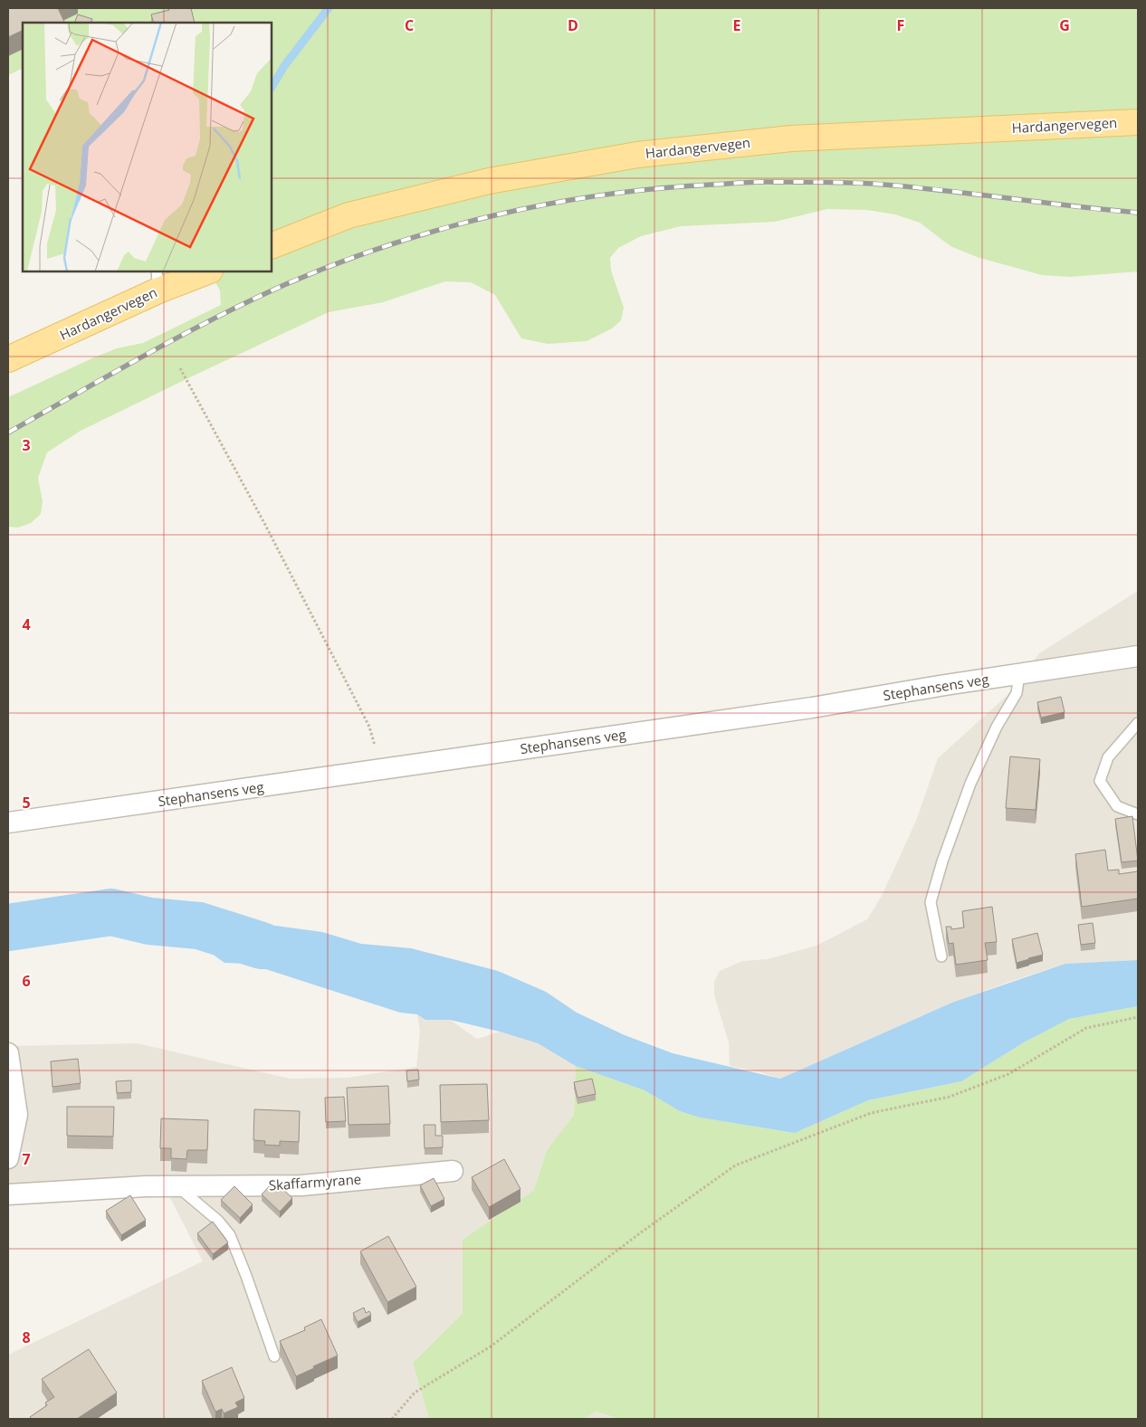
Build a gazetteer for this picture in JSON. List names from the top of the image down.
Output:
{
  "streets": {
    "main road": ["Hardangervegen"],
    "street": ["Stephansens veg", "Skaffarmyrane"]
  },
  "grid": {
    "columns": [
      "C",
      "D",
      "E",
      "F",
      "G"
    ],
    "rows": [
      "3",
      "4",
      "5",
      "6",
      "7",
      "8"
    ]
  }
}
